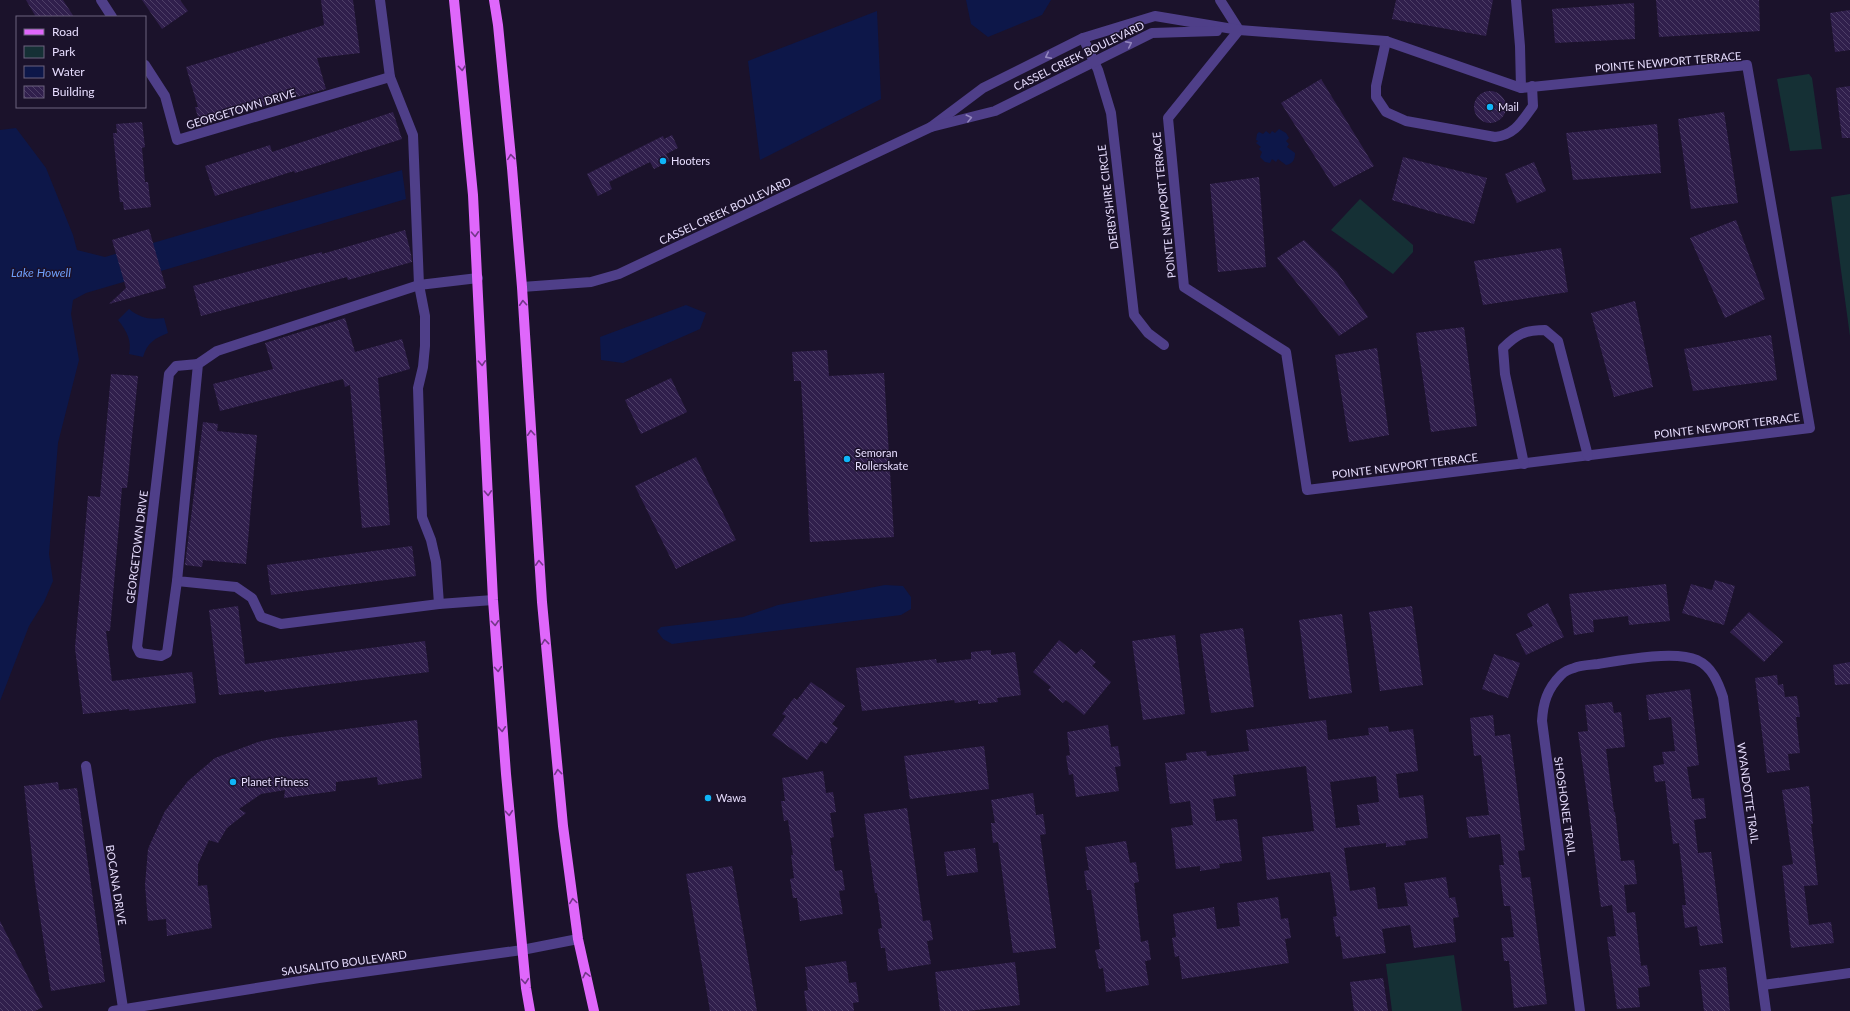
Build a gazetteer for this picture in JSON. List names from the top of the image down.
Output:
{
  "streets": {
    "street": [
      "CASSEL CREEK BOULEVARD",
      "POINTE NEWPORT TERRACE",
      "GEORGETOWN DRIVE",
      "DERBYSHIRE CIRCLE",
      "WYANDOTTE TRAIL",
      "SHOSHONEE TRAIL",
      "BOCANA DRIVE",
      "SAUSALITO BOULEVARD"
    ]
  },
  "crossings": [
    ["CASSEL CREEK BOULEVARD", "POINTE NEWPORT TERRACE"],
    ["CASSEL CREEK BOULEVARD", "DERBYSHIRE CIRCLE"],
    ["WYANDOTTE TRAIL", "SHOSHONEE TRAIL"],
    ["BOCANA DRIVE", "SAUSALITO BOULEVARD"]
  ],
  "water": ["Lake Howell"],
  "places": [
    "Mail",
    "Hooters",
    "Semoran Rollerskate",
    "Planet Fitness",
    "Wawa"
  ],
  "legend": [
    "Road",
    "Park",
    "Water",
    "Building"
  ]
}
